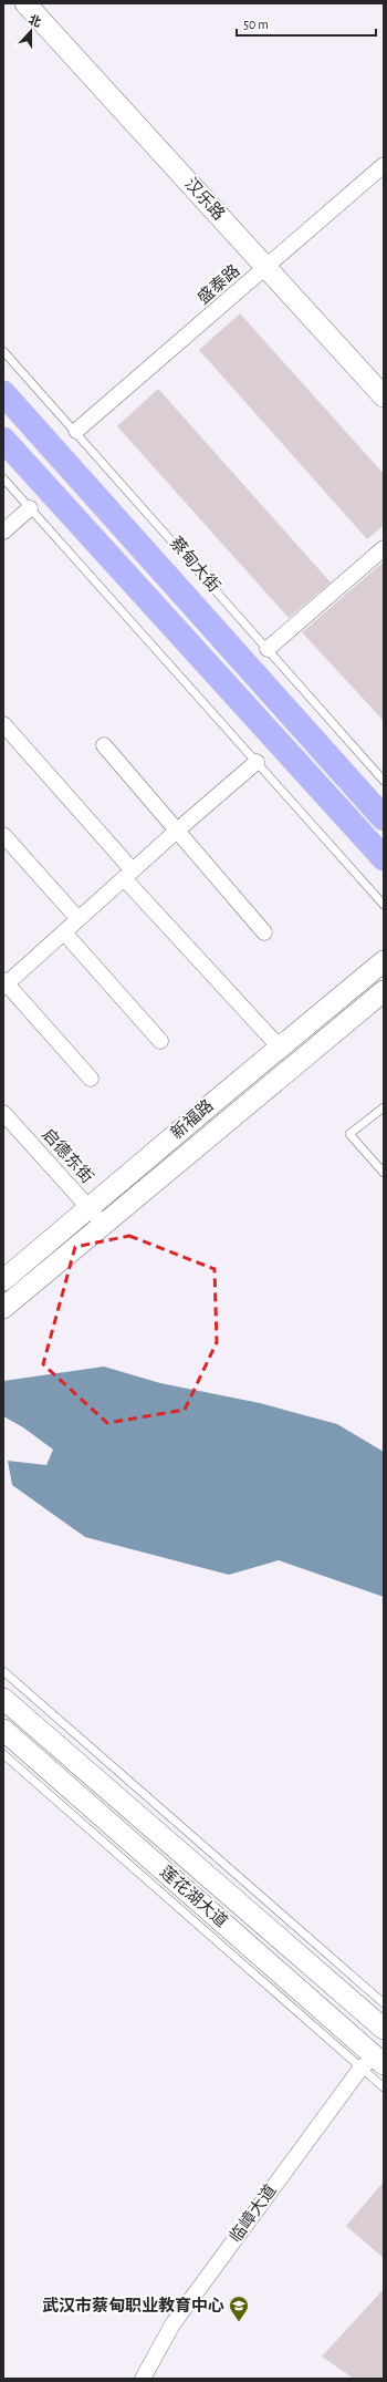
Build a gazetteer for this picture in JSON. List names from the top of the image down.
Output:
{
  "streets": {
    "main road": ["蔡甸大街"],
    "street": [
      "汉乐路",
      "盛泰路",
      "新福路",
      "启德东街",
      "莲花湖大道",
      "临嶂大道"
    ]
  },
  "crossings": [
    ["汉乐路", "盛泰路"],
    ["盛泰路", "蔡甸大街"],
    ["新福路", "启德东街"],
    ["莲花湖大道", "临嶂大道"]
  ],
  "places": {
    "school or university": ["武汉市蔡甸职业教育中心"]
  },
  "scale_bar": "50 m",
  "north": "top"
}
